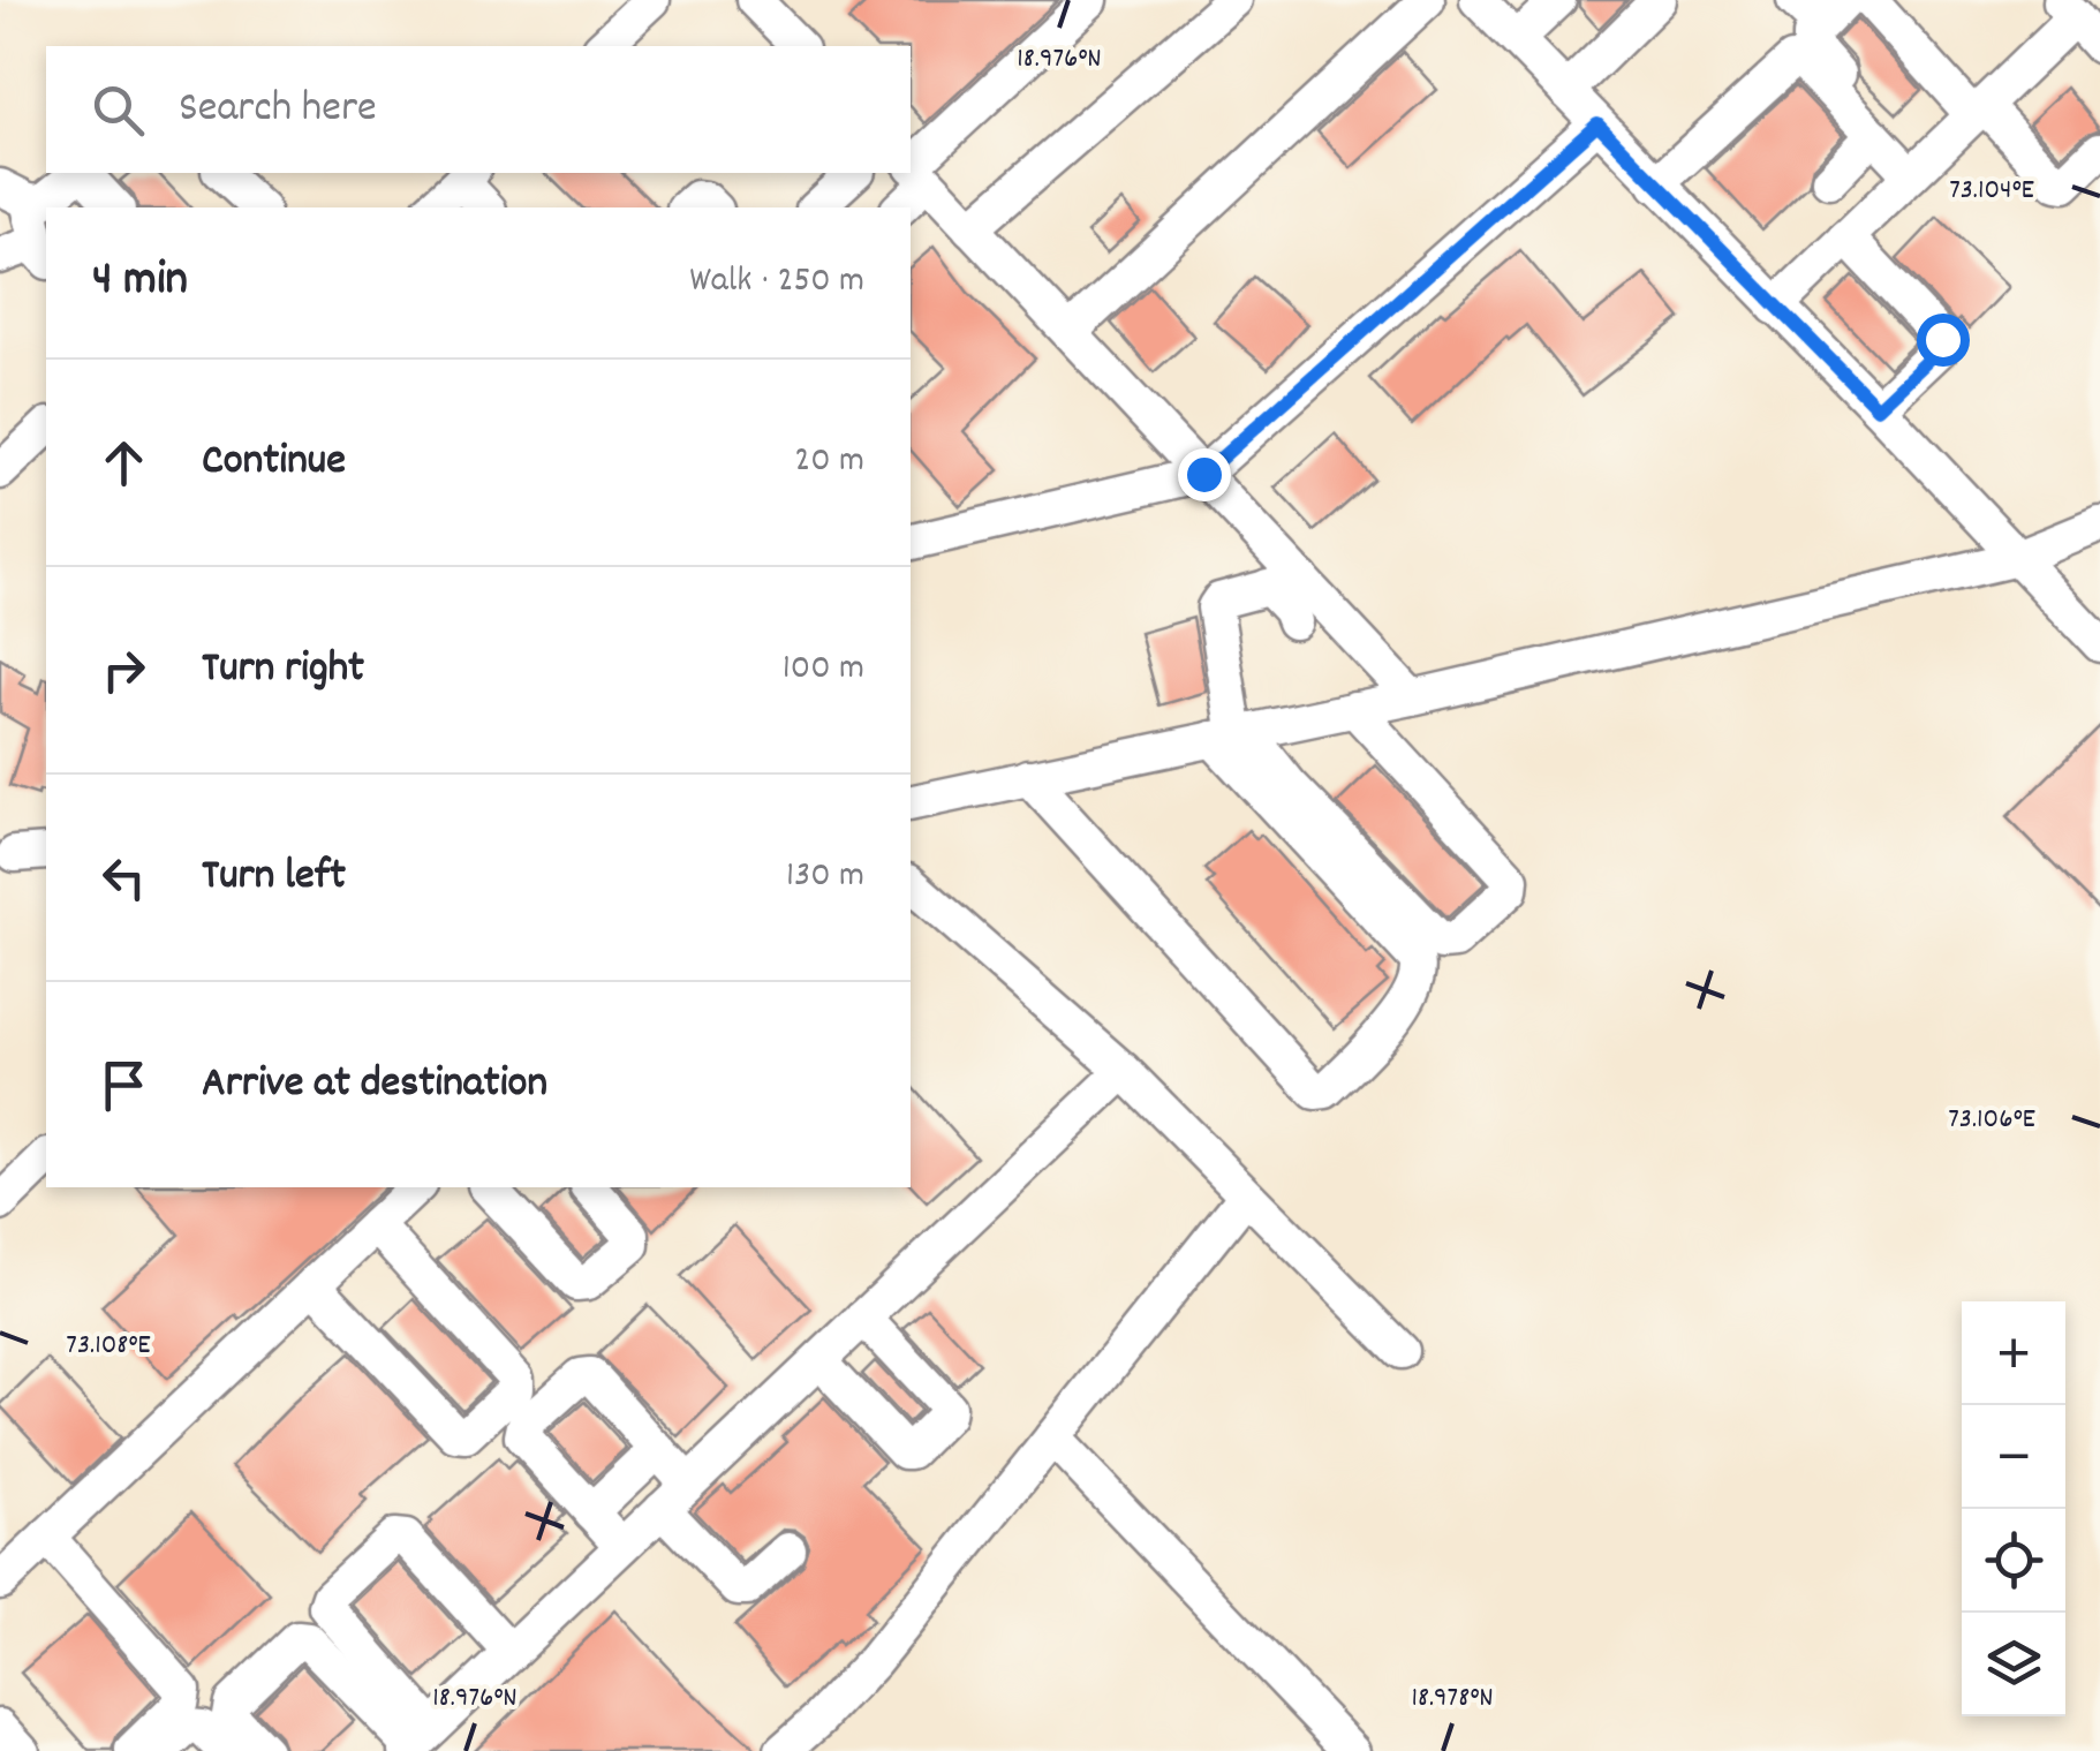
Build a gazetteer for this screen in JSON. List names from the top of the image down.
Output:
{
  "page": {
    "search": "Search here",
    "heading": ["4 min", "Walk · 250 m"],
    "list": [
      ["Continue", "20 m"],
      ["Turn right", "100 m"],
      ["Turn left", "130 m"],
      "Arrive at destination"
    ],
    "map_buttons": ["+", "−"]
  },
  "coordinates": [
    "18.976°N",
    "73.104°E",
    "73.106°E",
    "73.108°E",
    "18.978°N"
  ]
}
